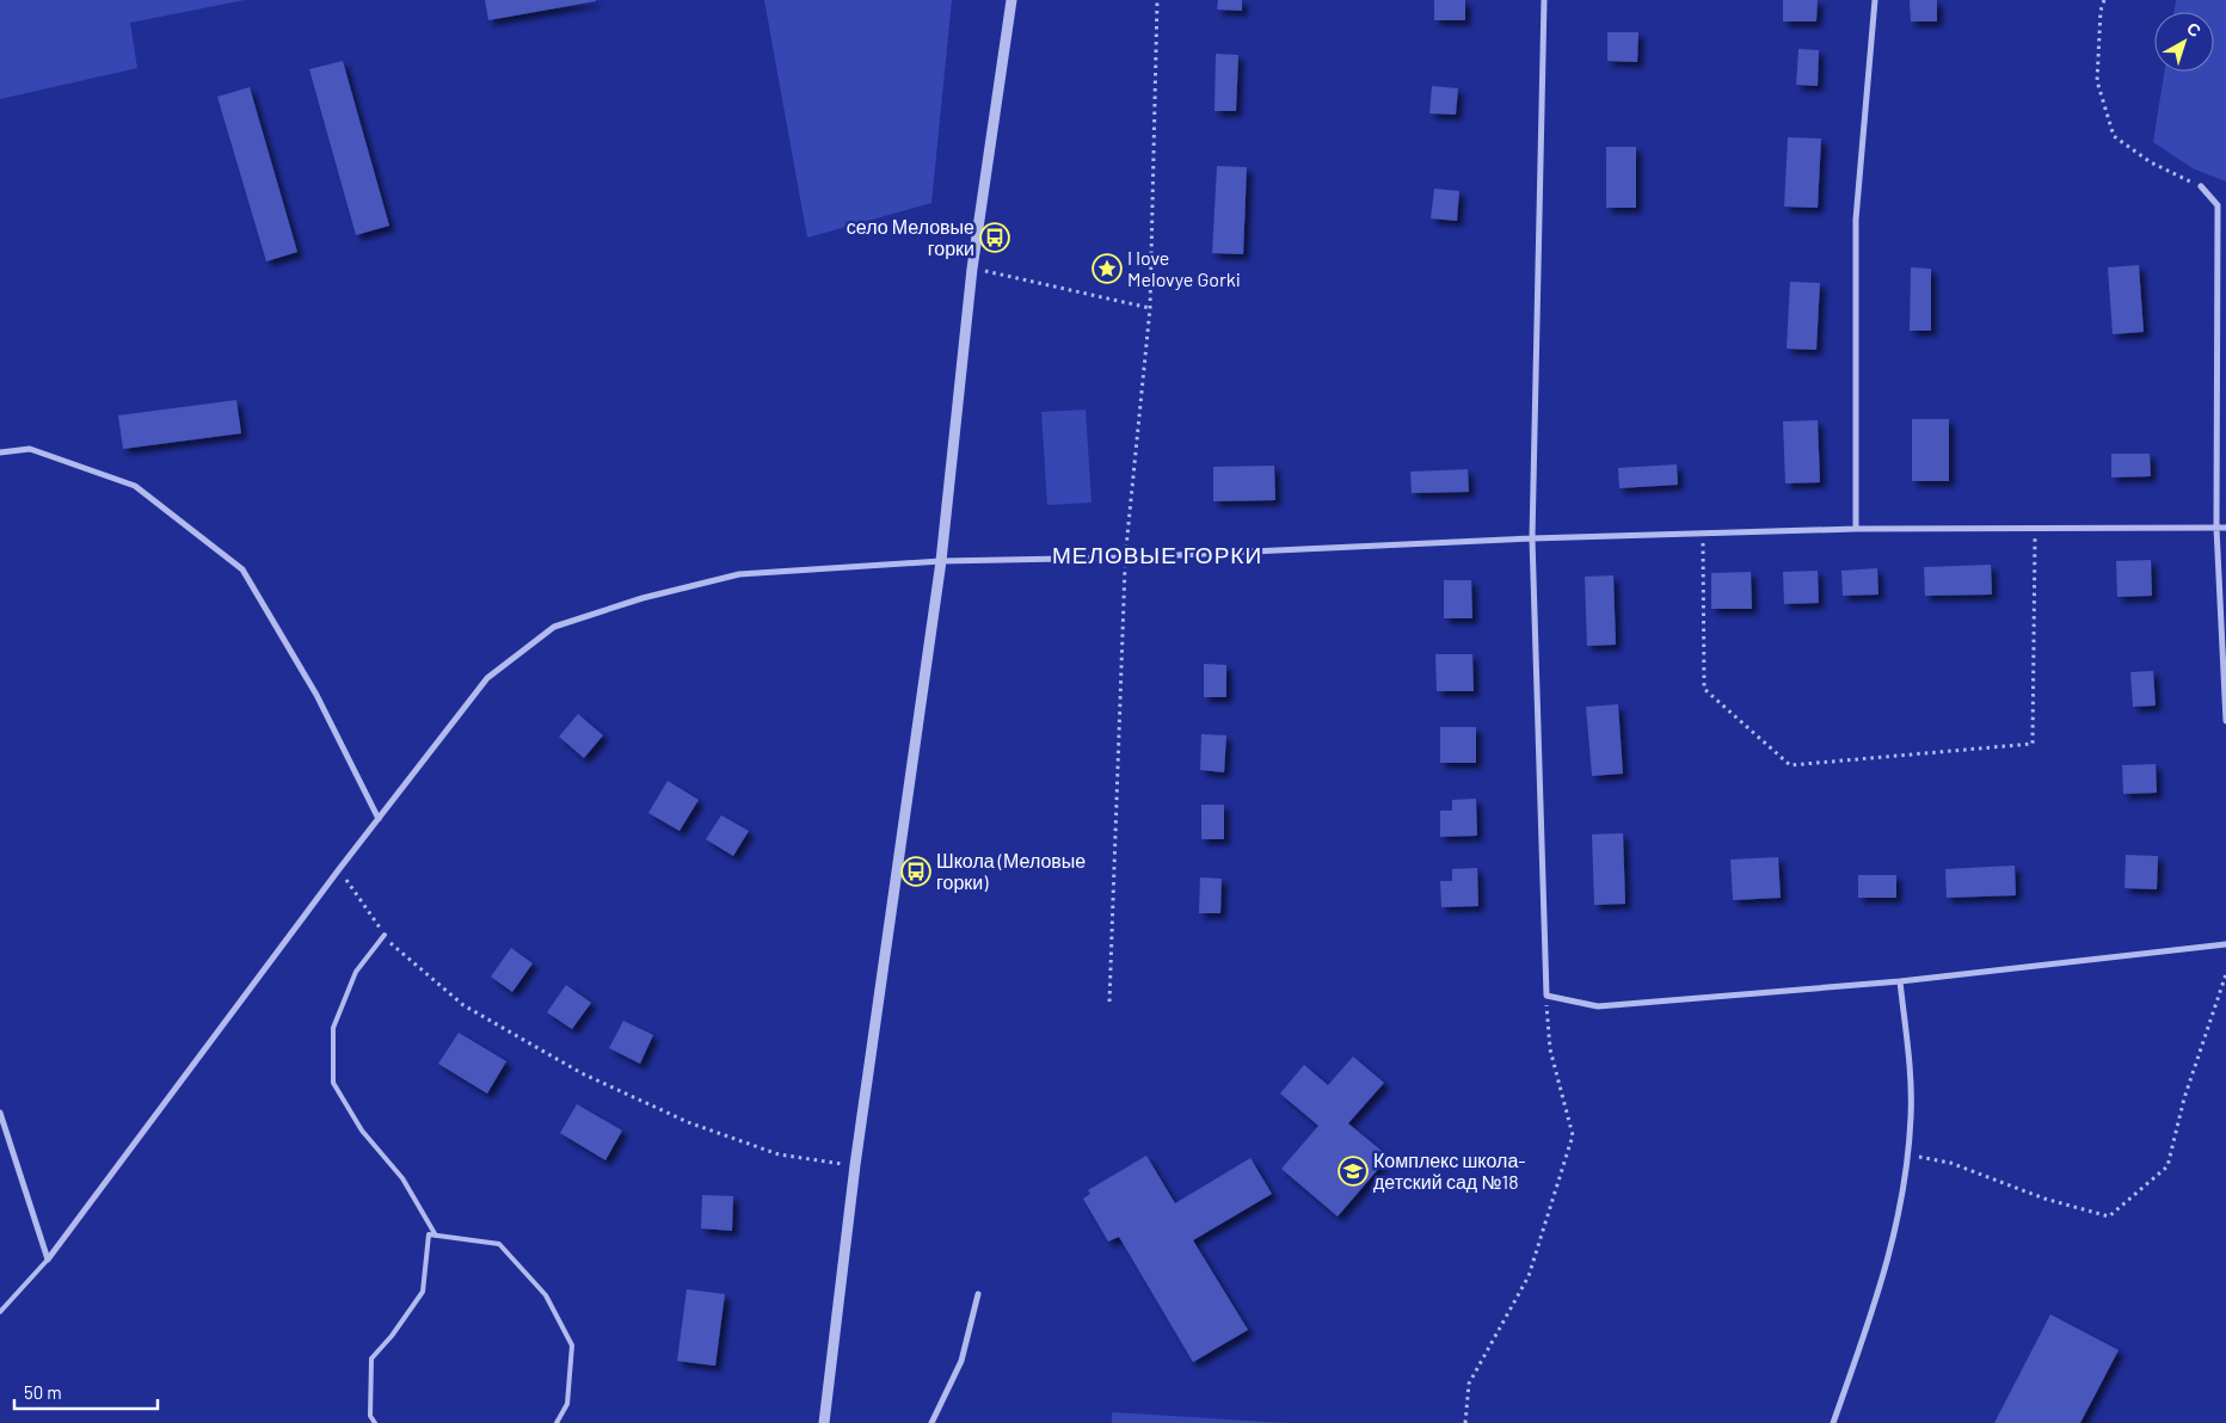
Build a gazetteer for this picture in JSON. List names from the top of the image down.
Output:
{
  "districts": ["МЕЛОВЫЕ ГОРКИ"],
  "places": {
    "bus stop": ["село Меловые горки", "Школа (Меловые горки)"],
    "place": ["I love Melovye Gorki"],
    "school or university": ["Комплекс школа- детский сад №18"]
  },
  "scale_bar": "50 m",
  "north": "top right"
}
